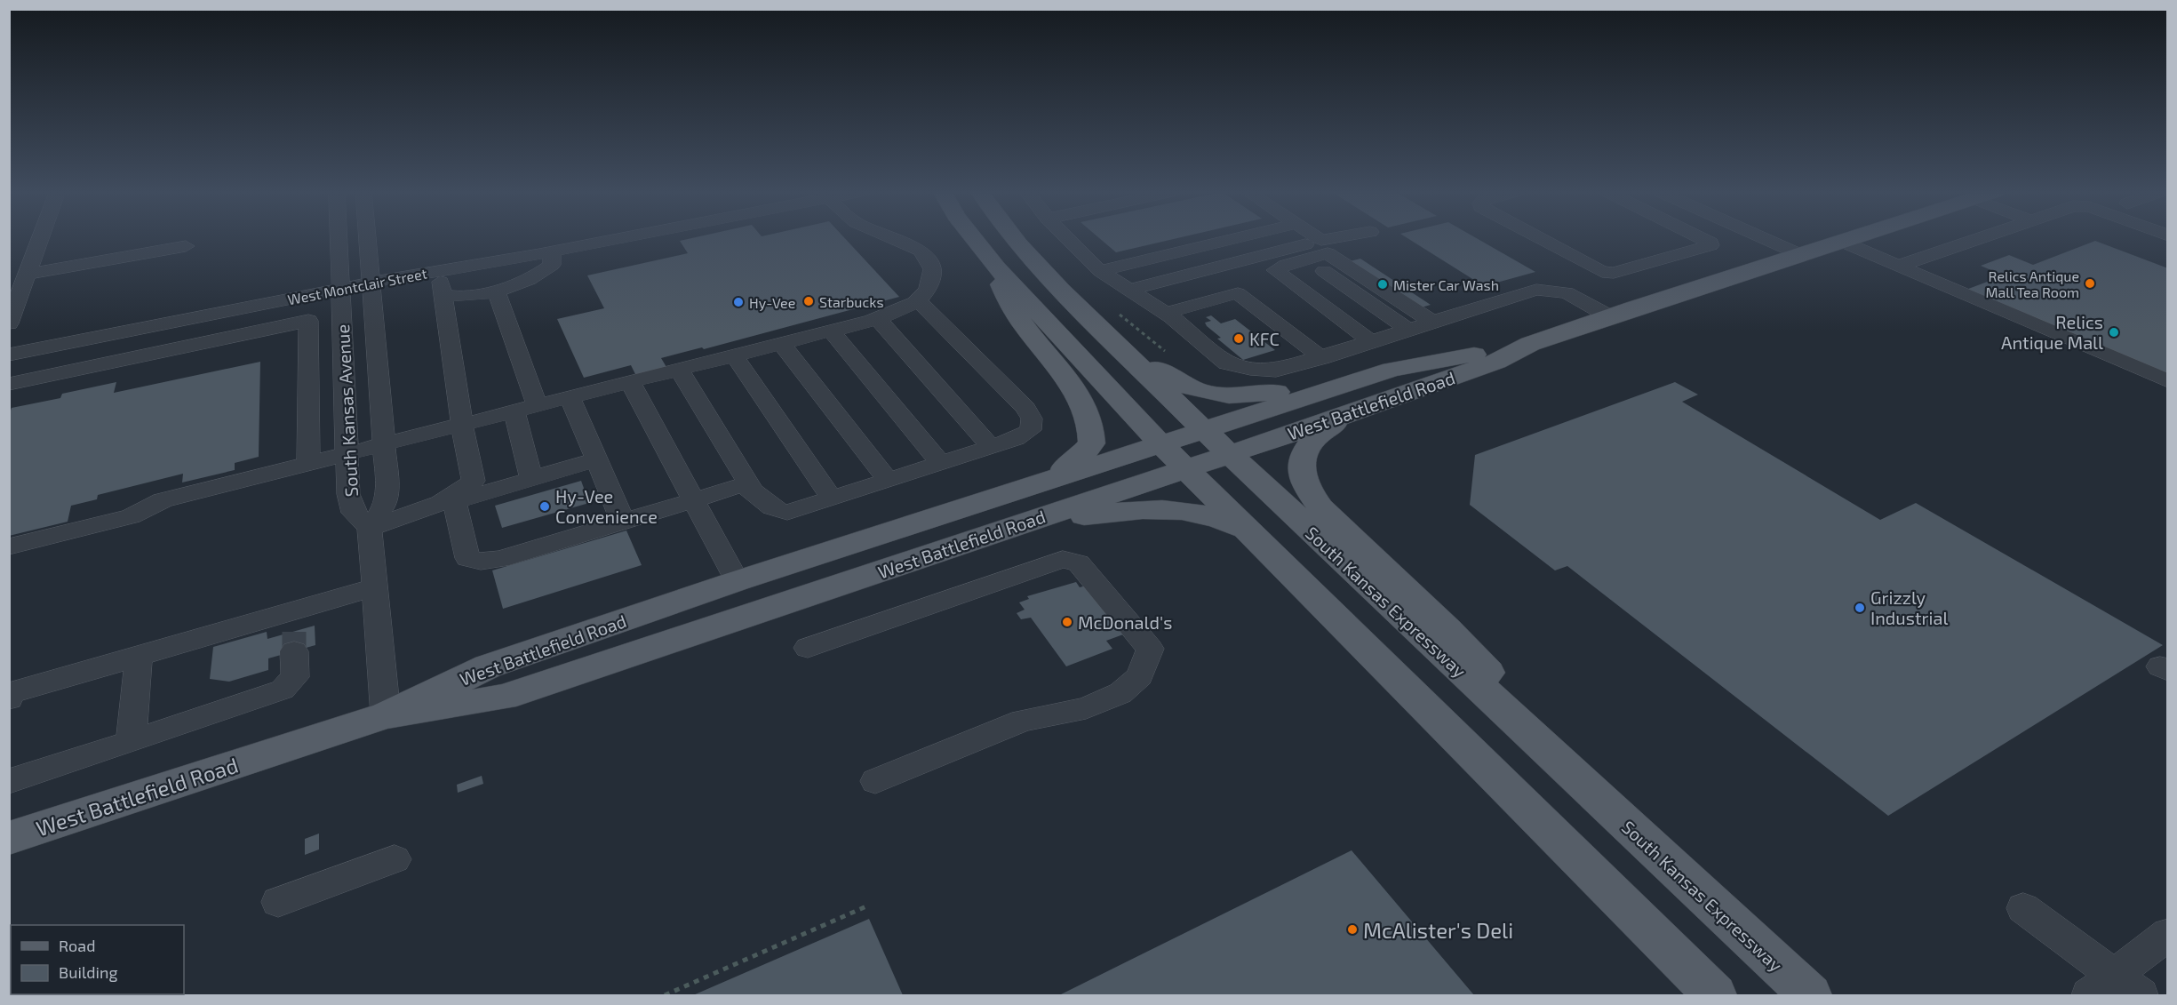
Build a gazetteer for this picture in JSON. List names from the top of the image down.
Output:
{
  "streets": {
    "main road": ["West Battlefield Road", "South Kansas Expressway"],
    "street": ["West Montclair Street", "South Kansas Avenue"]
  },
  "crossings": [
    ["West Montclair Street", "South Kansas Avenue"],
    ["West Battlefield Road", "South Kansas Expressway"]
  ],
  "places": [
    "Relics Antique Mall Tea Room",
    "Mister Car Wash",
    "Starbucks",
    "Hy-Vee",
    "Relics Antique Mall",
    "KFC",
    "Hy-Vee Convenience",
    "Grizzly Industrial",
    "McDonald's",
    "McAlister's Deli"
  ],
  "legend": ["Road", "Building"]
}
